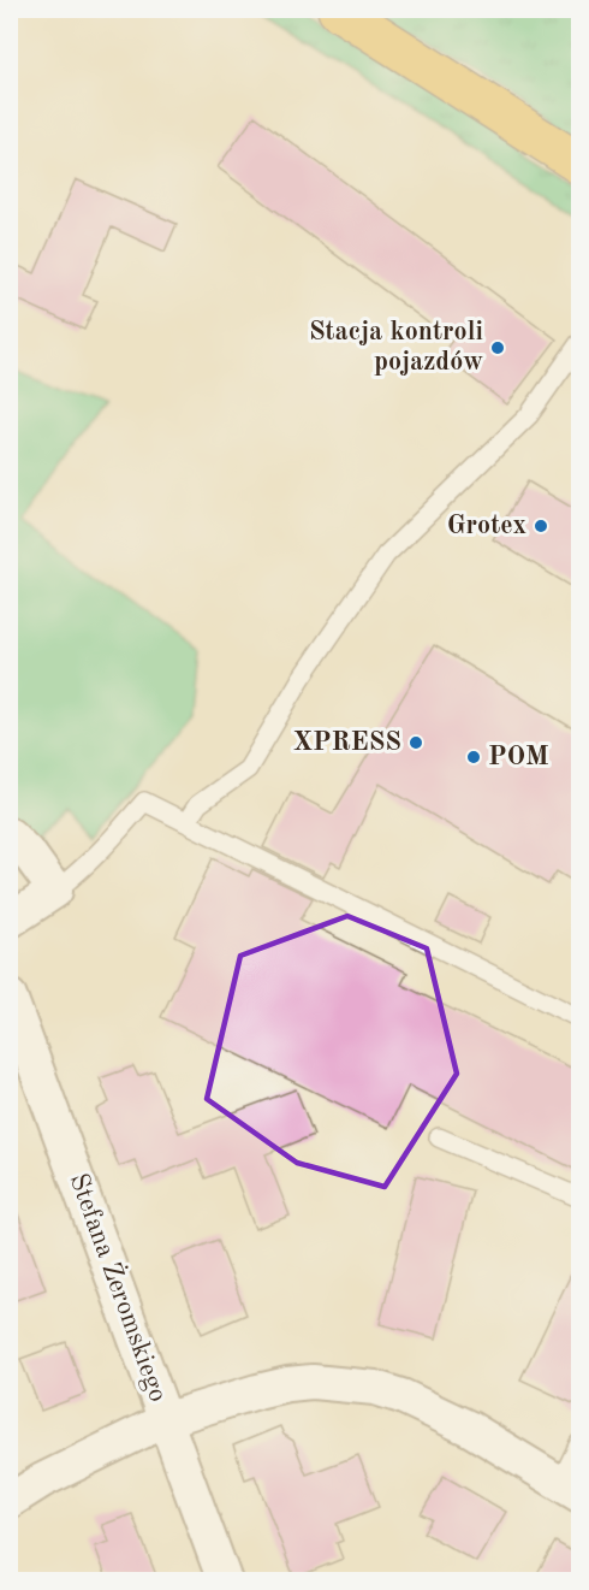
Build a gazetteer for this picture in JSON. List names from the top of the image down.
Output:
{
  "streets": {
    "street": ["Stefana Żeromskiego"]
  },
  "places": [
    "Stacja kontroli pojazdów",
    "Grotex",
    "XPRESS",
    "POM"
  ]
}
